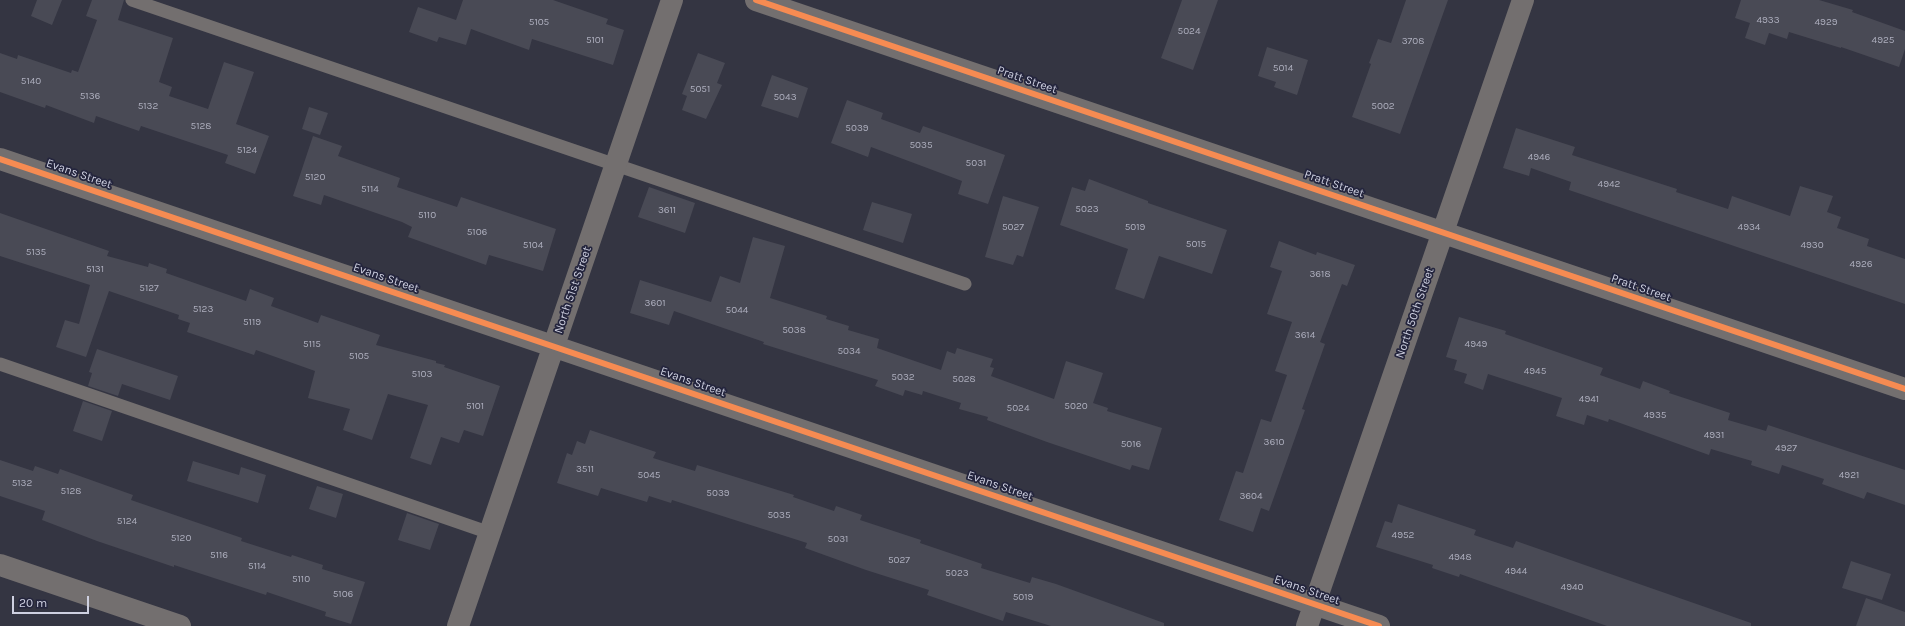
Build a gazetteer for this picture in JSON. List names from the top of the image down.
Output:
{
  "streets": {
    "street": [
      "Pratt Street",
      "Evans Street",
      "North 51st Street",
      "North 50th Street"
    ]
  },
  "crossings": [
    ["Pratt Street", "North 50th Street"],
    ["Evans Street", "North 51st Street"],
    ["Evans Street", "North 50th Street"]
  ],
  "house_numbers": [
    "4933",
    "5105",
    "4929",
    "5024",
    "5101",
    "4925",
    "3708",
    "5014",
    "5140",
    "5051",
    "5136",
    "5043",
    "5132",
    "5002",
    "5128",
    "5039",
    "5035",
    "5124",
    "4946",
    "5031",
    "5120",
    "4942",
    "5114",
    "5023",
    "3611",
    "5110",
    "5027",
    "5019",
    "4934",
    "5106",
    "5015",
    "5104",
    "4930",
    "5135",
    "4926",
    "5131",
    "3618",
    "5127",
    "3601",
    "5123",
    "5044",
    "5119",
    "5038",
    "3614",
    "5115",
    "4949",
    "5034",
    "5105",
    "4945",
    "5103",
    "5032",
    "5028",
    "4941",
    "5101",
    "5020",
    "5024",
    "4935",
    "4931",
    "3610",
    "5016",
    "4927",
    "3511",
    "5045",
    "4921",
    "5132",
    "5128",
    "5039",
    "3604",
    "5035",
    "5124",
    "4952",
    "5120",
    "5031",
    "5116",
    "4948",
    "5027",
    "5114",
    "4944",
    "5023",
    "5110",
    "4940",
    "5106",
    "5019"
  ],
  "scale_bar": "20 m"
}
